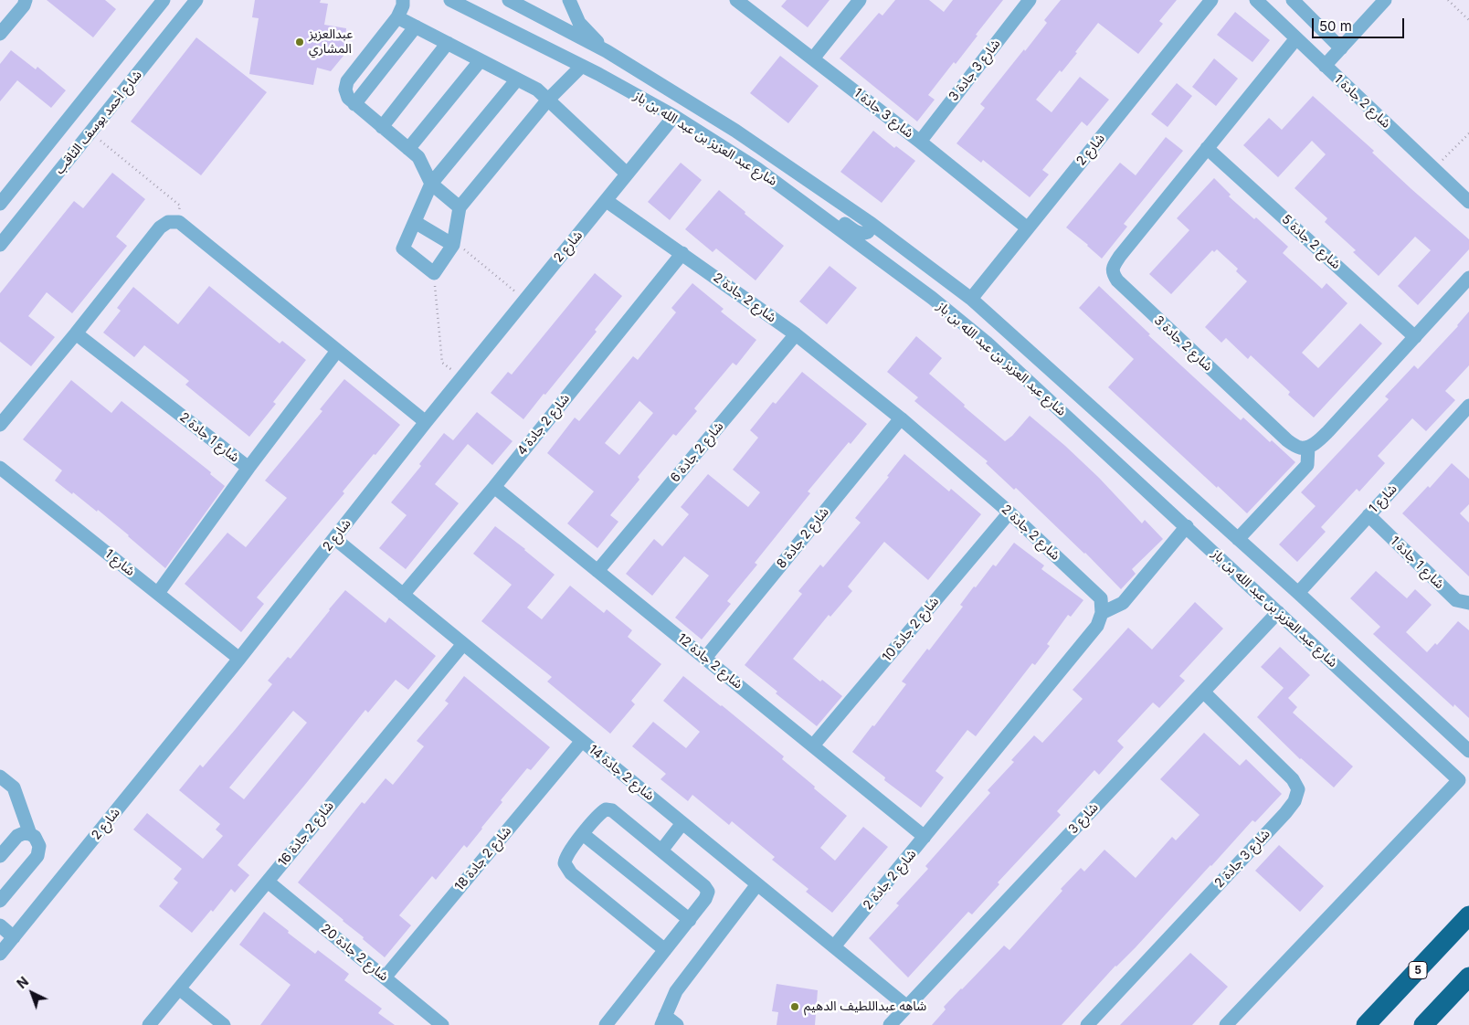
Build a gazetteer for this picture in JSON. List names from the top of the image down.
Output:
{
  "streets": {
    "highway": ["5"],
    "street": [
      "شارع 3 جادة 3",
      "شارع 2 جادة 1",
      "شارع 3 جادة 1",
      "شارع أحمد يوسف الثاقب",
      "شارع عبد العزيز بن عبد الله بن باز",
      "شارع 2",
      "شارع 2 جادة 5",
      "شارع 2 جادة 2",
      "شارع 2 جادة 3",
      "شارع 2 جادة 4",
      "شارع 1 جادة 2",
      "شارع 2 جادة 6",
      "شارع 1",
      "شارع 2 جادة 8",
      "شارع 1 جادة 1",
      "شارع 2 جادة 10",
      "شارع 2 جادة 12",
      "شارع 2 جادة 14",
      "شارع 3",
      "شارع 2 جادة 16",
      "شارع 2 جادة 18",
      "شارع 3 جادة 2",
      "شارع 2 جادة 20"
    ]
  },
  "crossings": [
    ["شارع 3 جادة 3", "شارع 3 جادة 1"],
    ["شارع 2 جادة 1", "شارع 2 جادة 3"],
    ["شارع 3 جادة 1", "شارع 2"],
    ["شارع عبد العزيز بن عبد الله بن باز", "شارع 2"],
    ["شارع عبد العزيز بن عبد الله بن باز", "شارع 1"],
    ["شارع عبد العزيز بن عبد الله بن باز", "شارع 3"],
    ["شارع 2", "شارع 2 جادة 2"],
    ["شارع 2", "شارع 1"],
    ["شارع 2", "شارع 2 جادة 14"],
    ["شارع 2 جادة 5", "شارع 2 جادة 3"],
    ["شارع 2 جادة 2", "شارع 2 جادة 4"],
    ["شارع 2 جادة 2", "شارع 2 جادة 6"],
    ["شارع 2 جادة 2", "شارع 2 جادة 8"],
    ["شارع 2 جادة 2", "شارع 2 جادة 10"],
    ["شارع 2 جادة 2", "شارع 2 جادة 12"],
    ["شارع 2 جادة 2", "شارع 2 جادة 14"],
    ["شارع 2 جادة 4", "شارع 2 جادة 12"],
    ["شارع 2 جادة 4", "شارع 2 جادة 14"],
    ["شارع 2 جادة 6", "شارع 2 جادة 12"],
    ["شارع 1", "شارع 1 جادة 1"],
    ["شارع 2 جادة 8", "شارع 2 جادة 12"],
    ["شارع 2 جادة 10", "شارع 2 جادة 12"],
    ["شارع 2 جادة 14", "شارع 3"],
    ["شارع 2 جادة 14", "شارع 2 جادة 16"],
    ["شارع 2 جادة 14", "شارع 2 جادة 18"],
    ["شارع 3", "شارع 3 جادة 2"],
    ["شارع 2 جادة 16", "شارع 2 جادة 20"],
    ["شارع 2 جادة 18", "شارع 2 جادة 20"]
  ],
  "places": ["عبدالعزيز المشاري", "شاهه عبداللطيف الدهيم"],
  "scale_bar": "50 m",
  "north": "top left"
}
